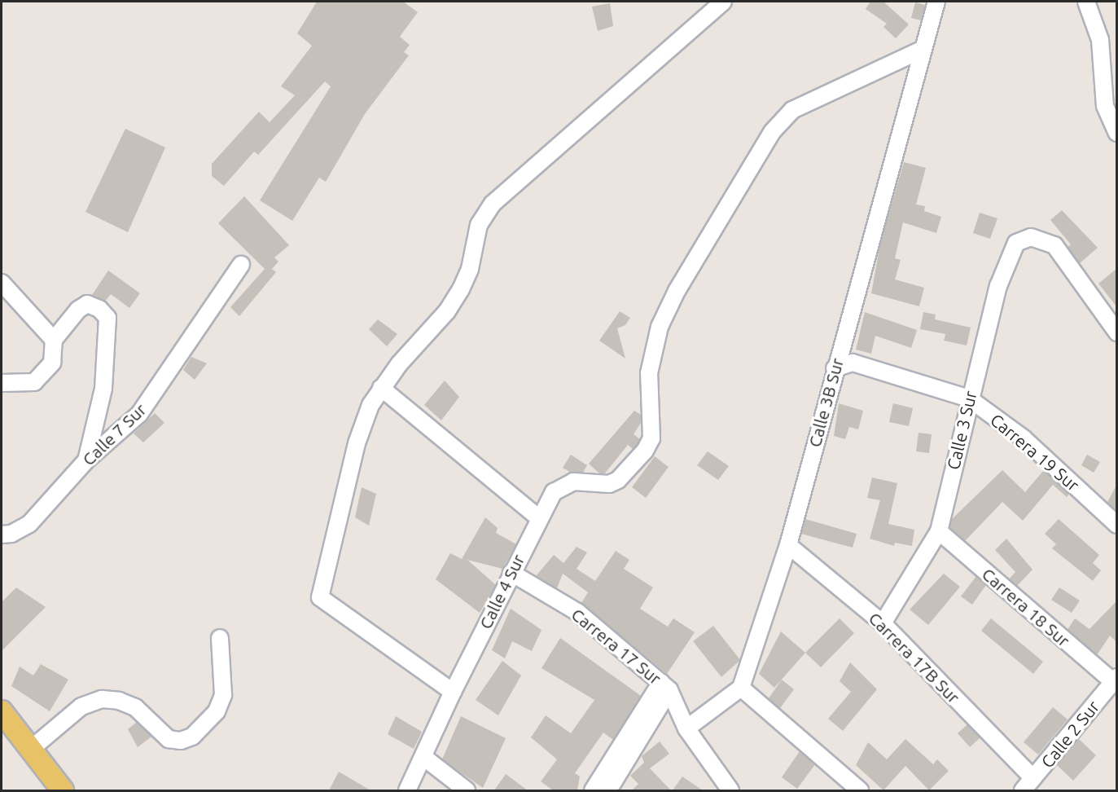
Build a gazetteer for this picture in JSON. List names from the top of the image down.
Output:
{
  "streets": {
    "street": [
      "Calle 3B Sur",
      "Calle 3 Sur",
      "Calle 7 Sur",
      "Carrera 19 Sur",
      "Calle 4 Sur",
      "Carrera 18 Sur",
      "Carrera 17 Sur",
      "Carrera 17B Sur",
      "Calle 2 Sur"
    ]
  },
  "crossings": [
    ["Calle 3B Sur", "Carrera 19 Sur"],
    ["Calle 3B Sur", "Calle 4 Sur"],
    ["Calle 3B Sur", "Carrera 17B Sur"],
    ["Calle 3 Sur", "Carrera 19 Sur"],
    ["Calle 3 Sur", "Carrera 18 Sur"],
    ["Calle 3 Sur", "Carrera 17B Sur"],
    ["Calle 4 Sur", "Carrera 17 Sur"],
    ["Carrera 18 Sur", "Calle 2 Sur"],
    ["Carrera 17B Sur", "Calle 2 Sur"]
  ]
}
